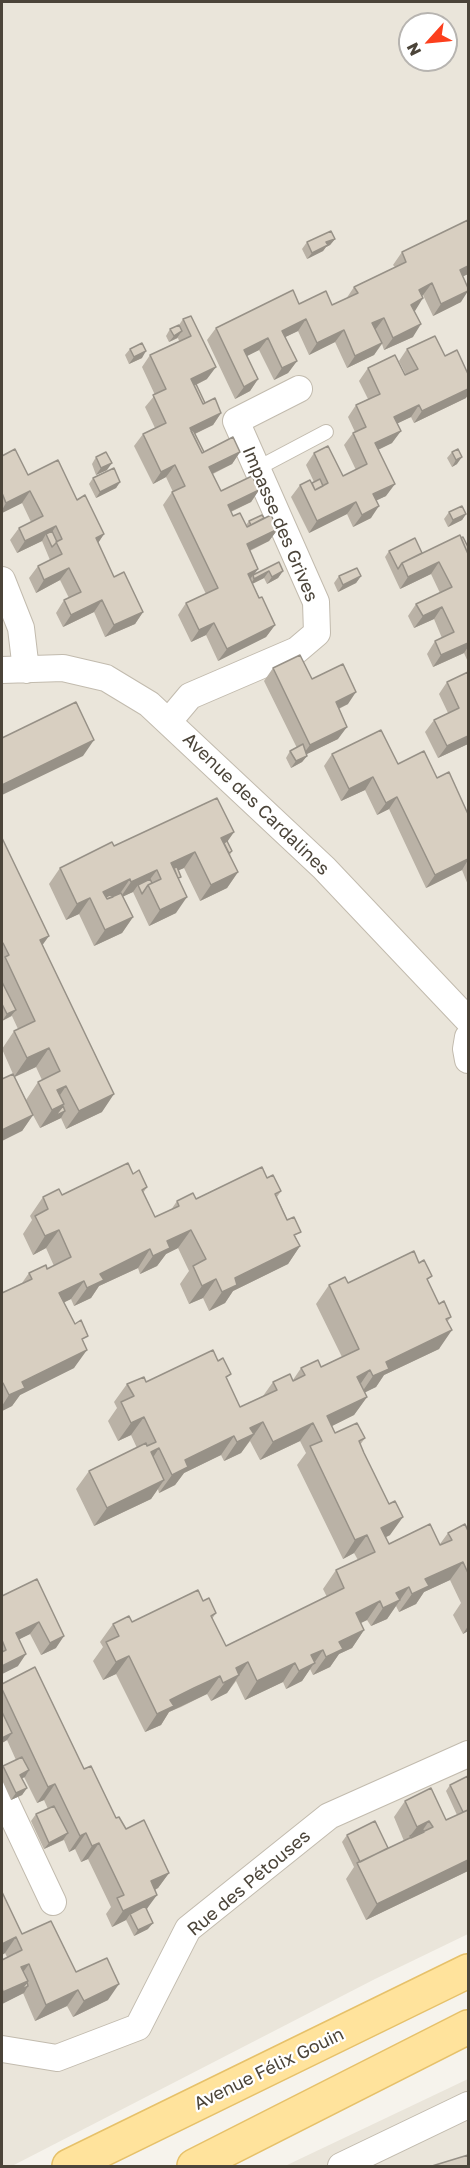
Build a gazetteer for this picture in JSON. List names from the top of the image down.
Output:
{
  "streets": {
    "main road": ["Avenue Félix Gouin"],
    "street": ["Impasse des Grives", "Avenue des Cardalines", "Rue des Pétouses"]
  },
  "crossings": [
    ["Impasse des Grives", "Avenue des Cardalines"]
  ],
  "north": "bottom left"
}
